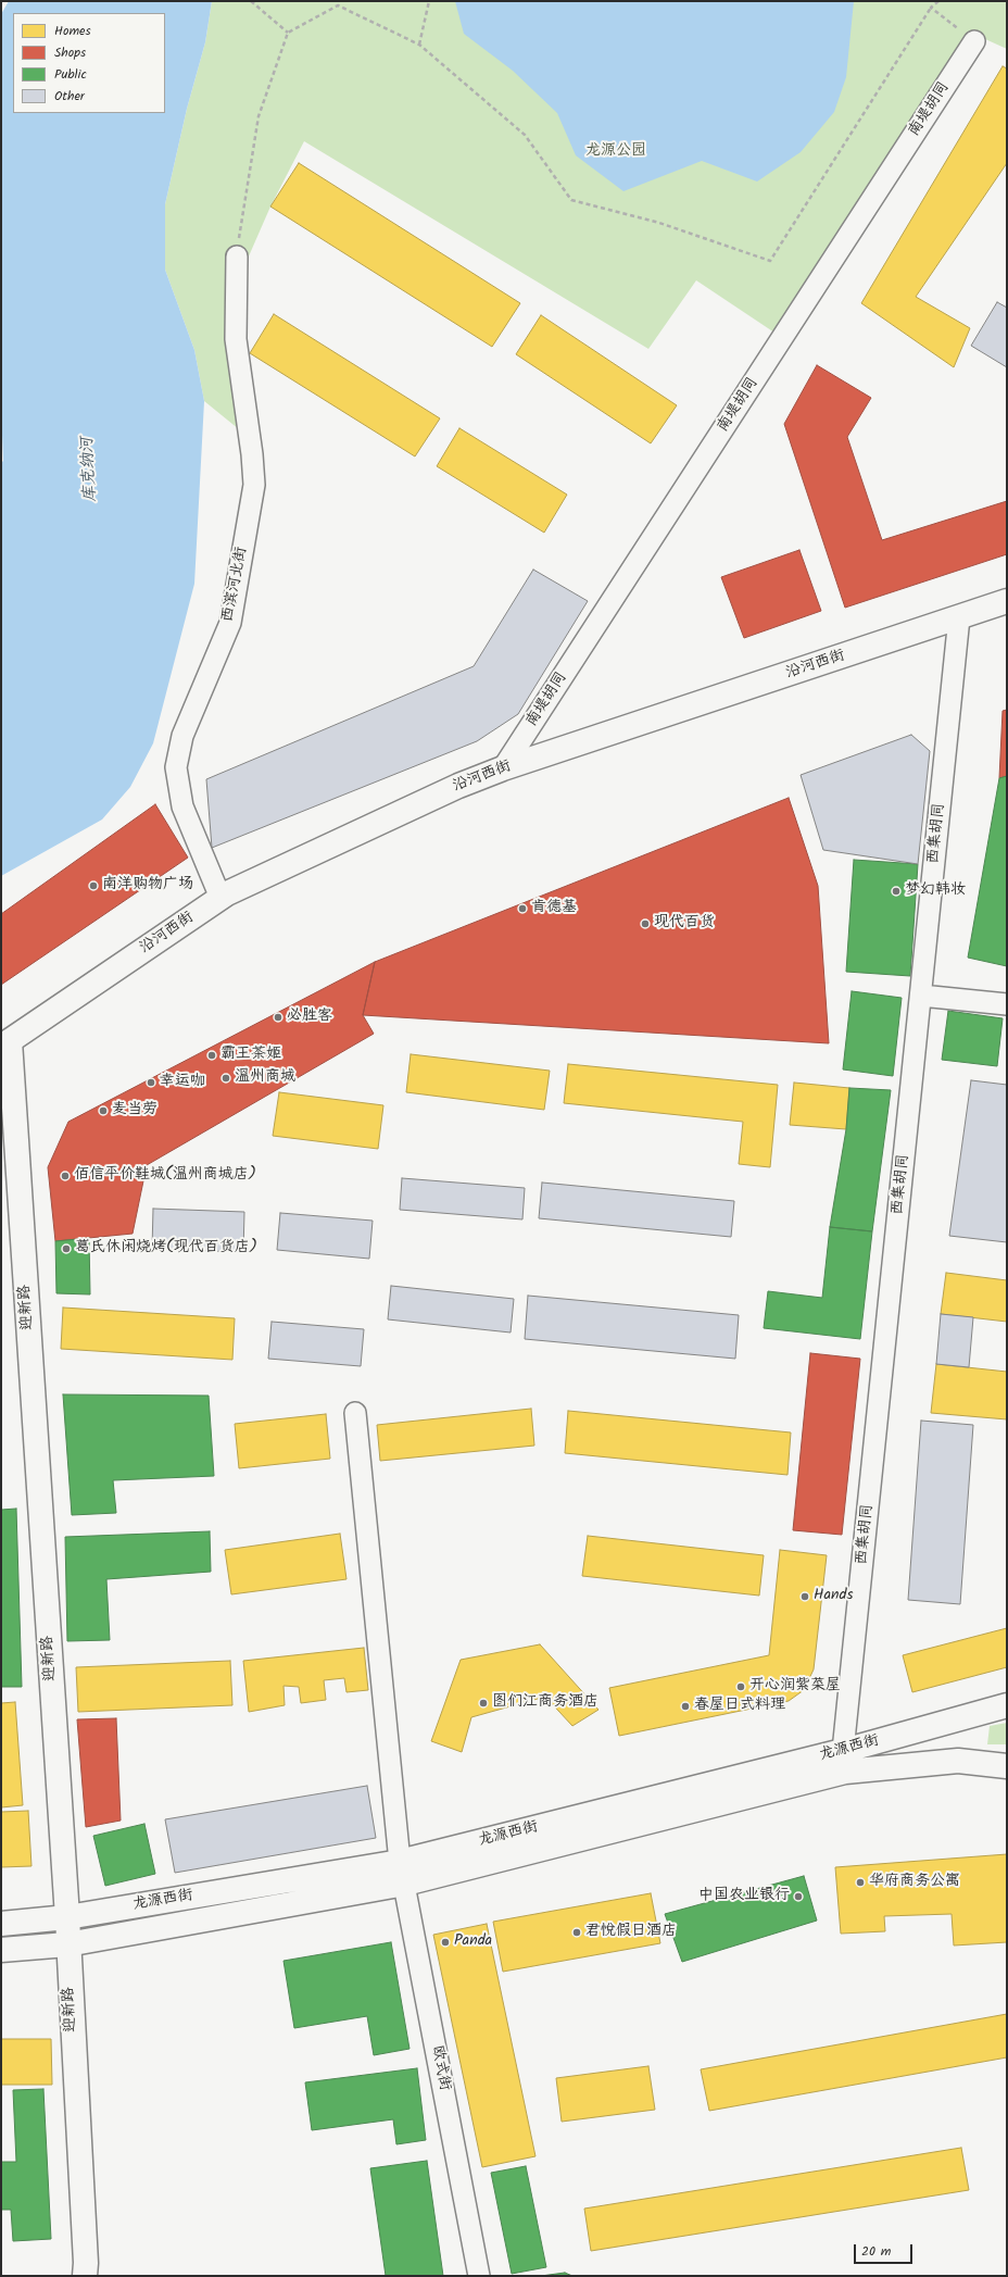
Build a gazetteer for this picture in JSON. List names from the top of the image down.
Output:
{
  "streets": {
    "main road": ["沿河西街", "迎新路", "龙源西街"],
    "street": [
      "南堤胡同",
      "西滨河北街",
      "西集胡同",
      "欧式街"
    ]
  },
  "crossings": [
    ["南堤胡同", "沿河西街"],
    ["西滨河北街", "沿河西街"],
    ["沿河西街", "西集胡同"],
    ["沿河西街", "迎新路"],
    ["西集胡同", "龙源西街"],
    ["迎新路", "龙源西街"],
    ["龙源西街", "欧式街"]
  ],
  "water": ["库克纳河"],
  "parks": ["龙源公园"],
  "places": [
    "南洋购物广场",
    "梦幻韩妆",
    "肯德基",
    "现代百货",
    "必胜客",
    "霸王茶姬",
    "温州商城",
    "幸运咖",
    "麦当劳",
    "佰信平价鞋城(温州商城店)",
    "葛氏休闲烧烤(现代百货店)",
    "Hands",
    "开心润紫菜屋",
    "图们江商务酒店",
    "春屋日式料理",
    "华府商务公寓",
    "中国农业银行",
    "君悦假日酒店",
    "Panda"
  ],
  "legend": [
    "Homes",
    "Shops",
    "Public",
    "Other"
  ],
  "scale_bar": "20 m"
}
